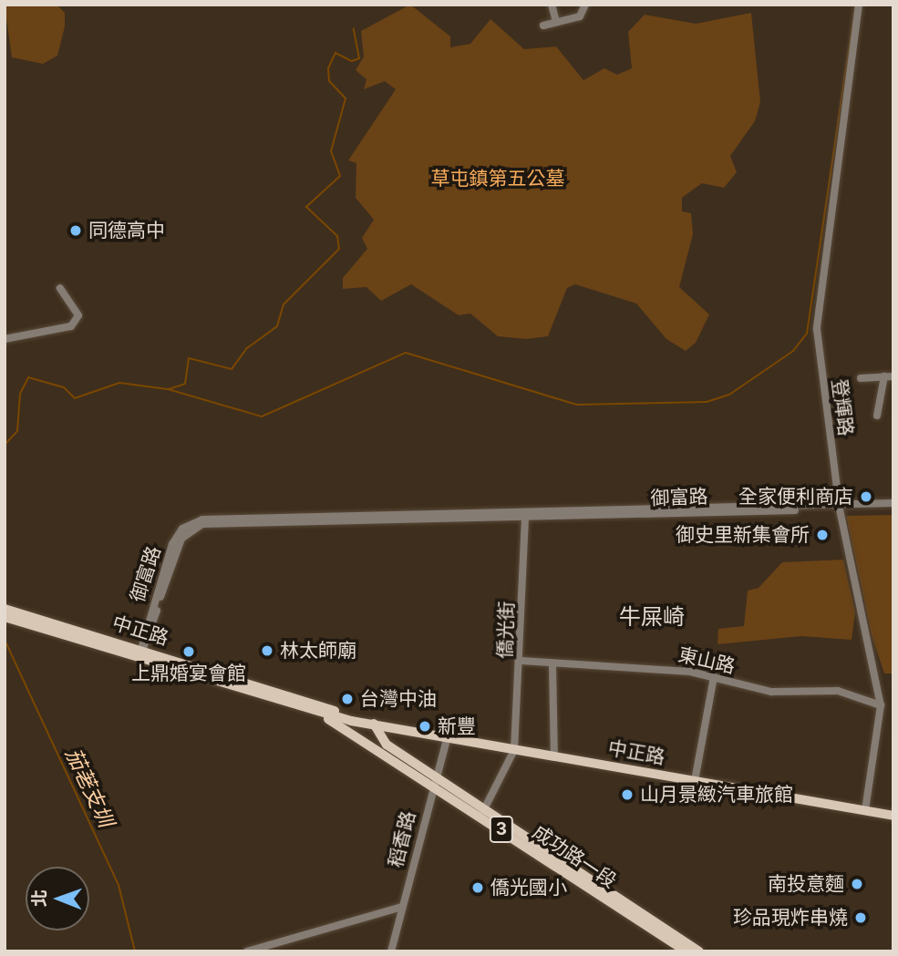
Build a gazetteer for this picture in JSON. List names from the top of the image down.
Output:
{
  "streets": {
    "main road": ["中正路", "3", "成功路一段"],
    "street": [
      "登輝路",
      "御富路",
      "僑光街",
      "東山路",
      "稻香路"
    ]
  },
  "crossings": [
    ["登輝路", "御富路"],
    ["登輝路", "中正路"],
    ["登輝路", "東山路"],
    ["御富路", "僑光街"],
    ["御富路", "中正路"],
    ["僑光街", "中正路"],
    ["僑光街", "東山路"],
    ["中正路", "稻香路"],
    ["中正路", "成功路一段"],
    ["稻香路", "成功路一段"]
  ],
  "districts": ["牛屎崎"],
  "water": ["茄荖支圳"],
  "parks": ["草屯鎮第五公墓"],
  "places": [
    "同德高中",
    "全家便利商店",
    "御史里新集會所",
    "林太師廟",
    "上鼎婚宴會館",
    "台灣中油",
    "新豐",
    "山月景緻汽車旅館",
    "南投意麵",
    "僑光國小",
    "珍品現炸串燒"
  ],
  "north": "left"
}
